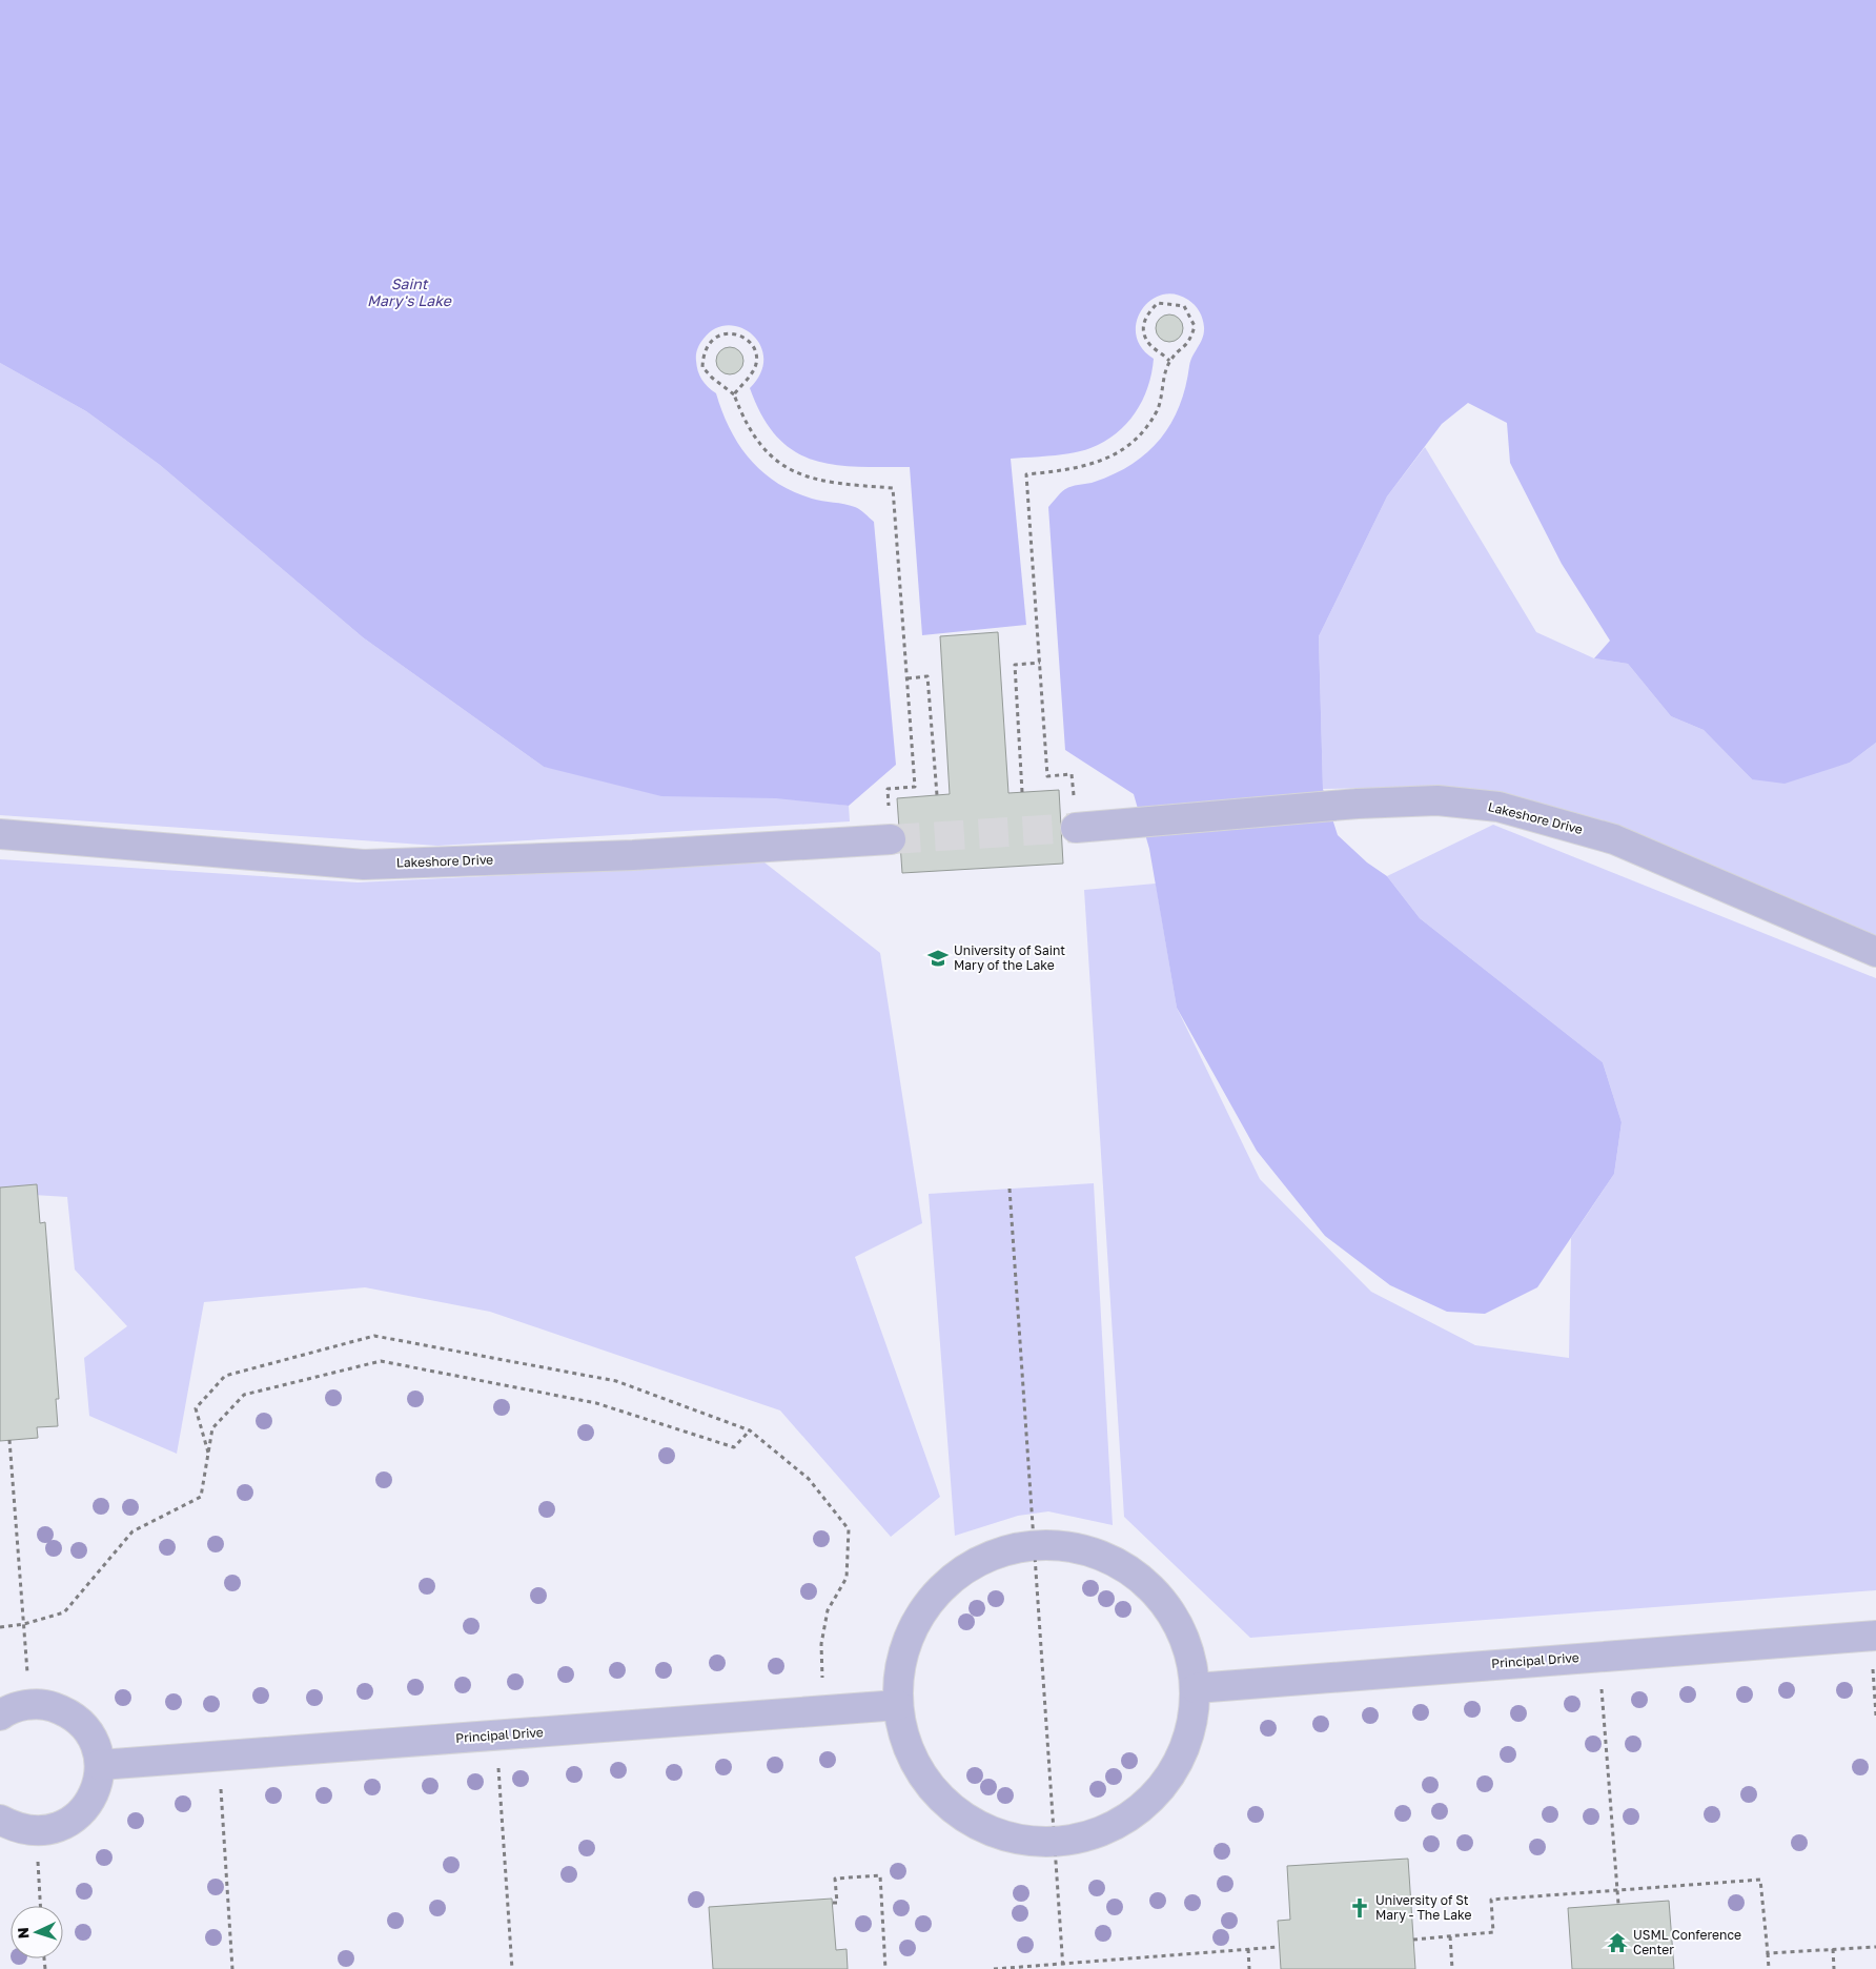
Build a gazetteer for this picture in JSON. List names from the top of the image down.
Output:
{
  "streets": {
    "lane": ["Lakeshore Drive", "Principal Drive"]
  },
  "water": ["Saint Mary's Lake"],
  "places": {
    "school or university": ["University of Saint Mary of the Lake"],
    "church": ["University of St Mary - The Lake"],
    "temple": ["USML Conference Center"]
  },
  "north": "left"
}
